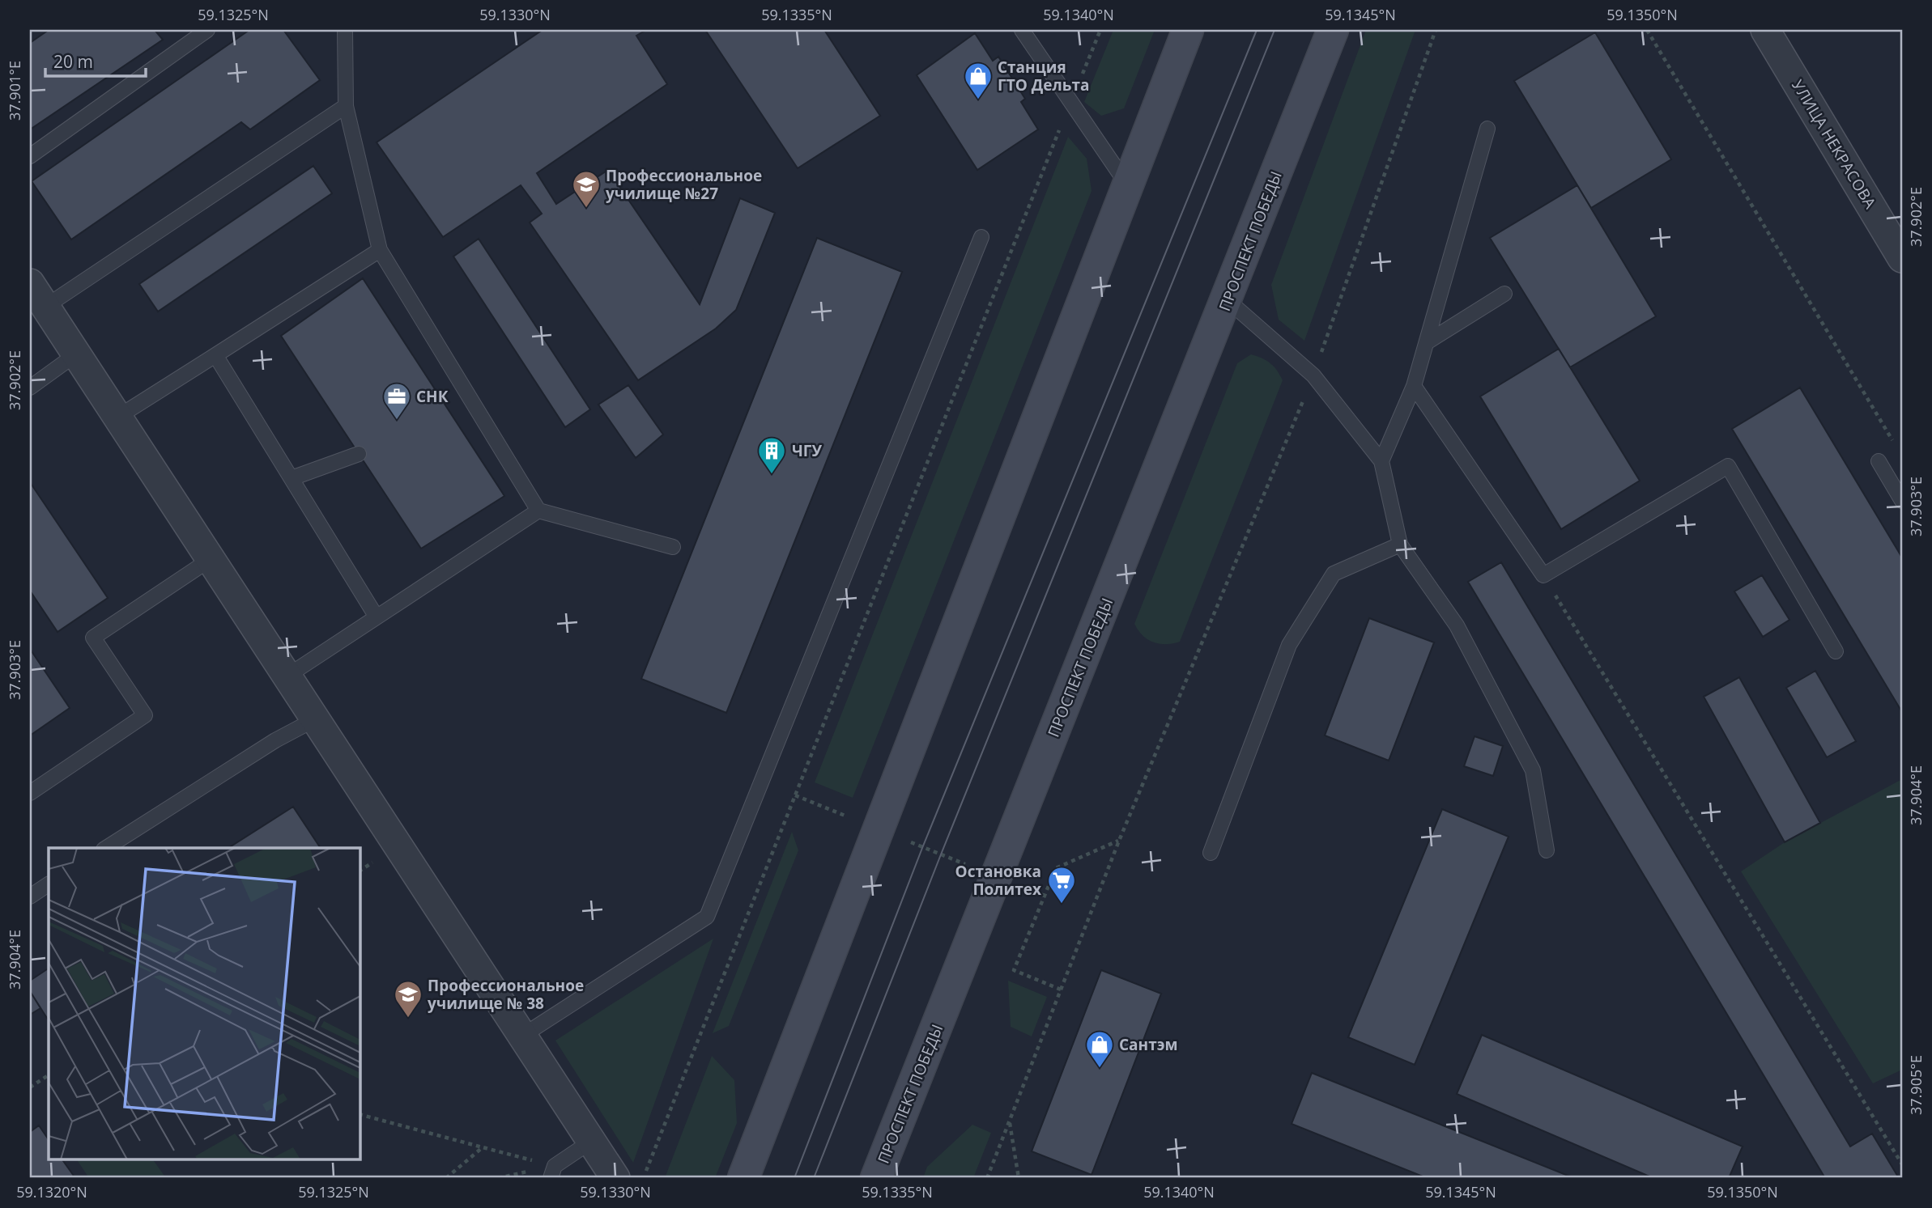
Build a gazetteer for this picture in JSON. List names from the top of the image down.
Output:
{
  "streets": {
    "main road": ["ПРОСПЕКТ ПОБЕДЫ"],
    "street": ["УЛИЦА НЕКРАСОВА"]
  },
  "places": {
    "shop": ["Станция ГТО Дельта", "Сантэм"],
    "school or university": ["Профессиональное училище №27", "Профессиональное училище № 38"],
    "office": ["СНК"],
    "building": ["ЧГУ"],
    "supermarket": ["Остановка Политех"]
  },
  "scale_bar": "20 m",
  "coordinates": [
    "59.1325°N",
    "59.1330°N",
    "59.1335°N",
    "59.1340°N",
    "59.1345°N",
    "59.1350°N",
    "37.901°E",
    "37.902°E",
    "37.903°E",
    "37.904°E",
    "37.905°E",
    "59.1320°N"
  ]
}
